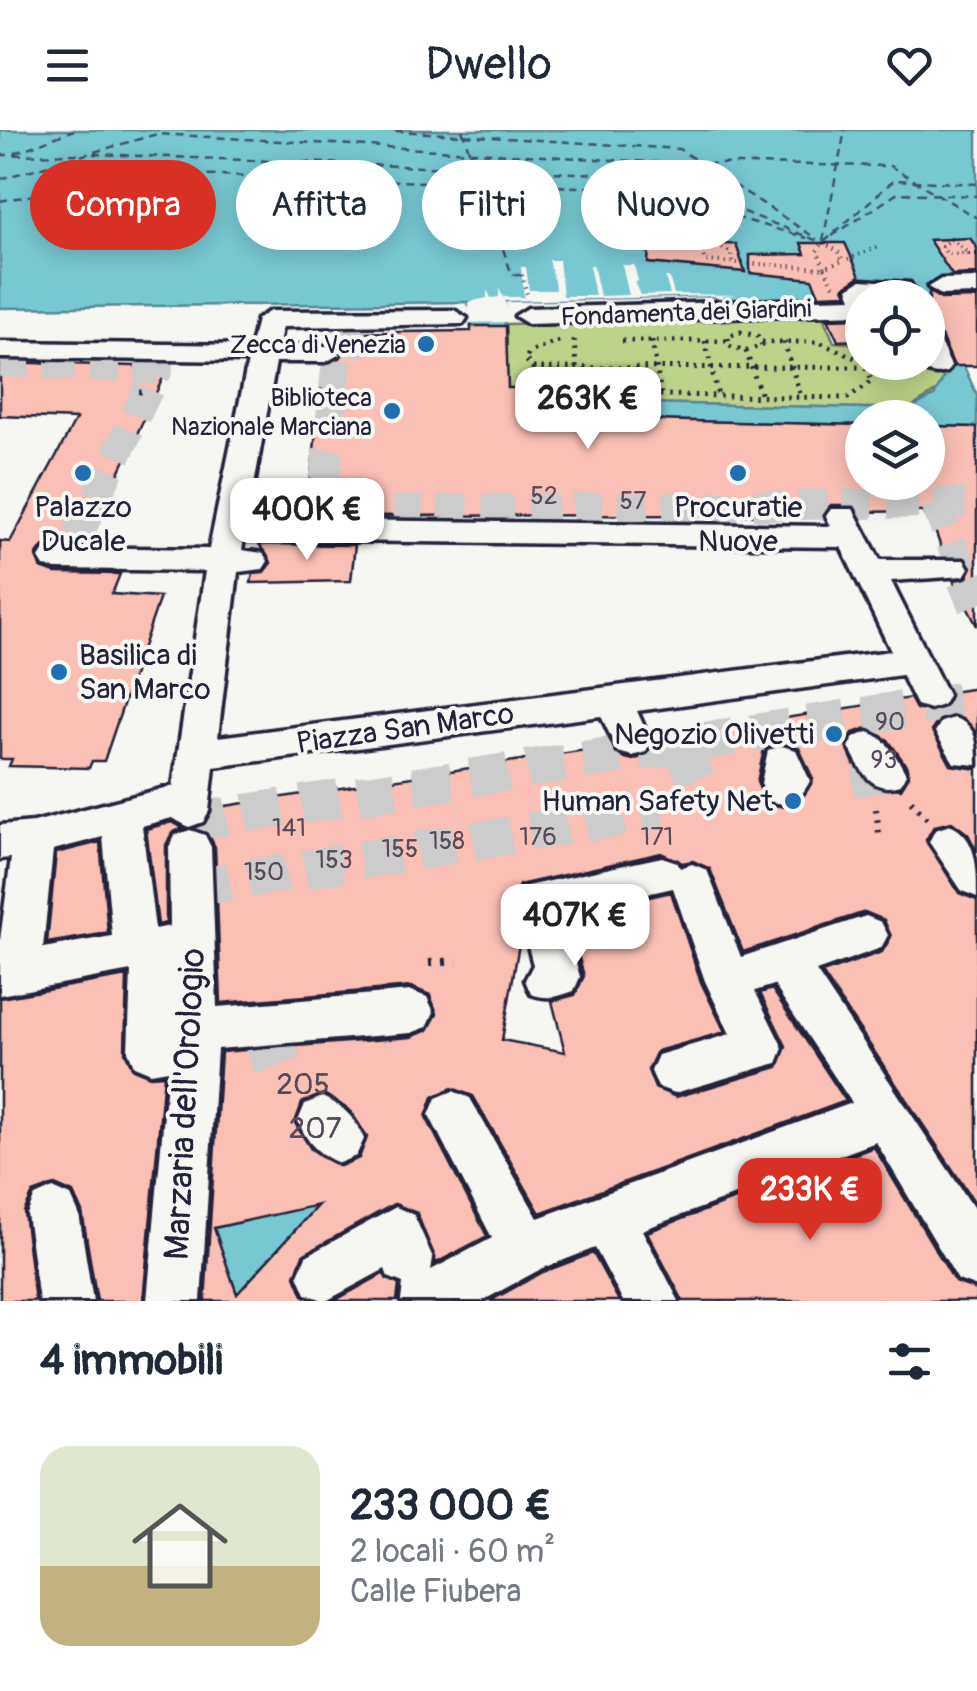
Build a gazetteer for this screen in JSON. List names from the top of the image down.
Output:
{
  "streets": {
    "street": ["Fondamenta dei Giardini", "Piazza San Marco", "Marzaria dell'Orologio"]
  },
  "places": [
    "Zecca di Venezia",
    "Biblioteca Nazionale Marciana",
    "Palazzo Ducale",
    "Procuratie Nuove",
    "Basilica di San Marco",
    "Negozio Olivetti",
    "Human Safety Net"
  ],
  "house_numbers": [
    "52",
    "57",
    "90",
    "93",
    "141",
    "176",
    "171",
    "158",
    "155",
    "153",
    "150",
    "205",
    "207"
  ],
  "page": {
    "header": "Dwello",
    "chip": [
      "Compra",
      "Affitta",
      "Filtri",
      "Nuovo"
    ],
    "price": [
      "263K €",
      "400K €",
      "407K €",
      "233K €"
    ],
    "heading": "4 immobili",
    "list": [
      {
        "name": "233 000 €",
        "note": "2 locali · 60 m² · Calle Fiubera"
      }
    ]
  }
}
